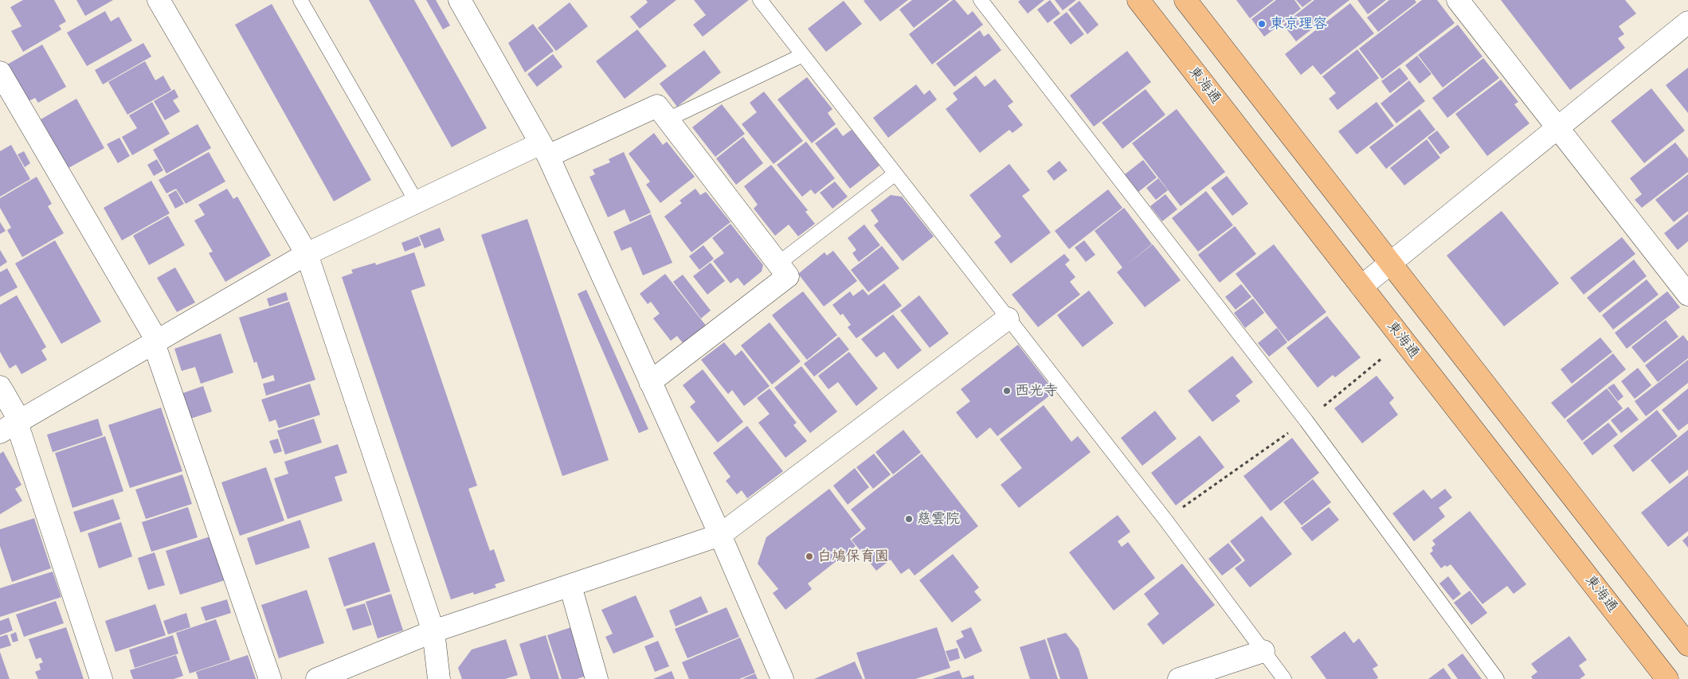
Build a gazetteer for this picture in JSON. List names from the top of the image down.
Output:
{
  "streets": {
    "main road": ["東海通"]
  },
  "places": [
    "東京理容",
    "西光寺",
    "慈雲院",
    "白鳩保育園"
  ]
}
